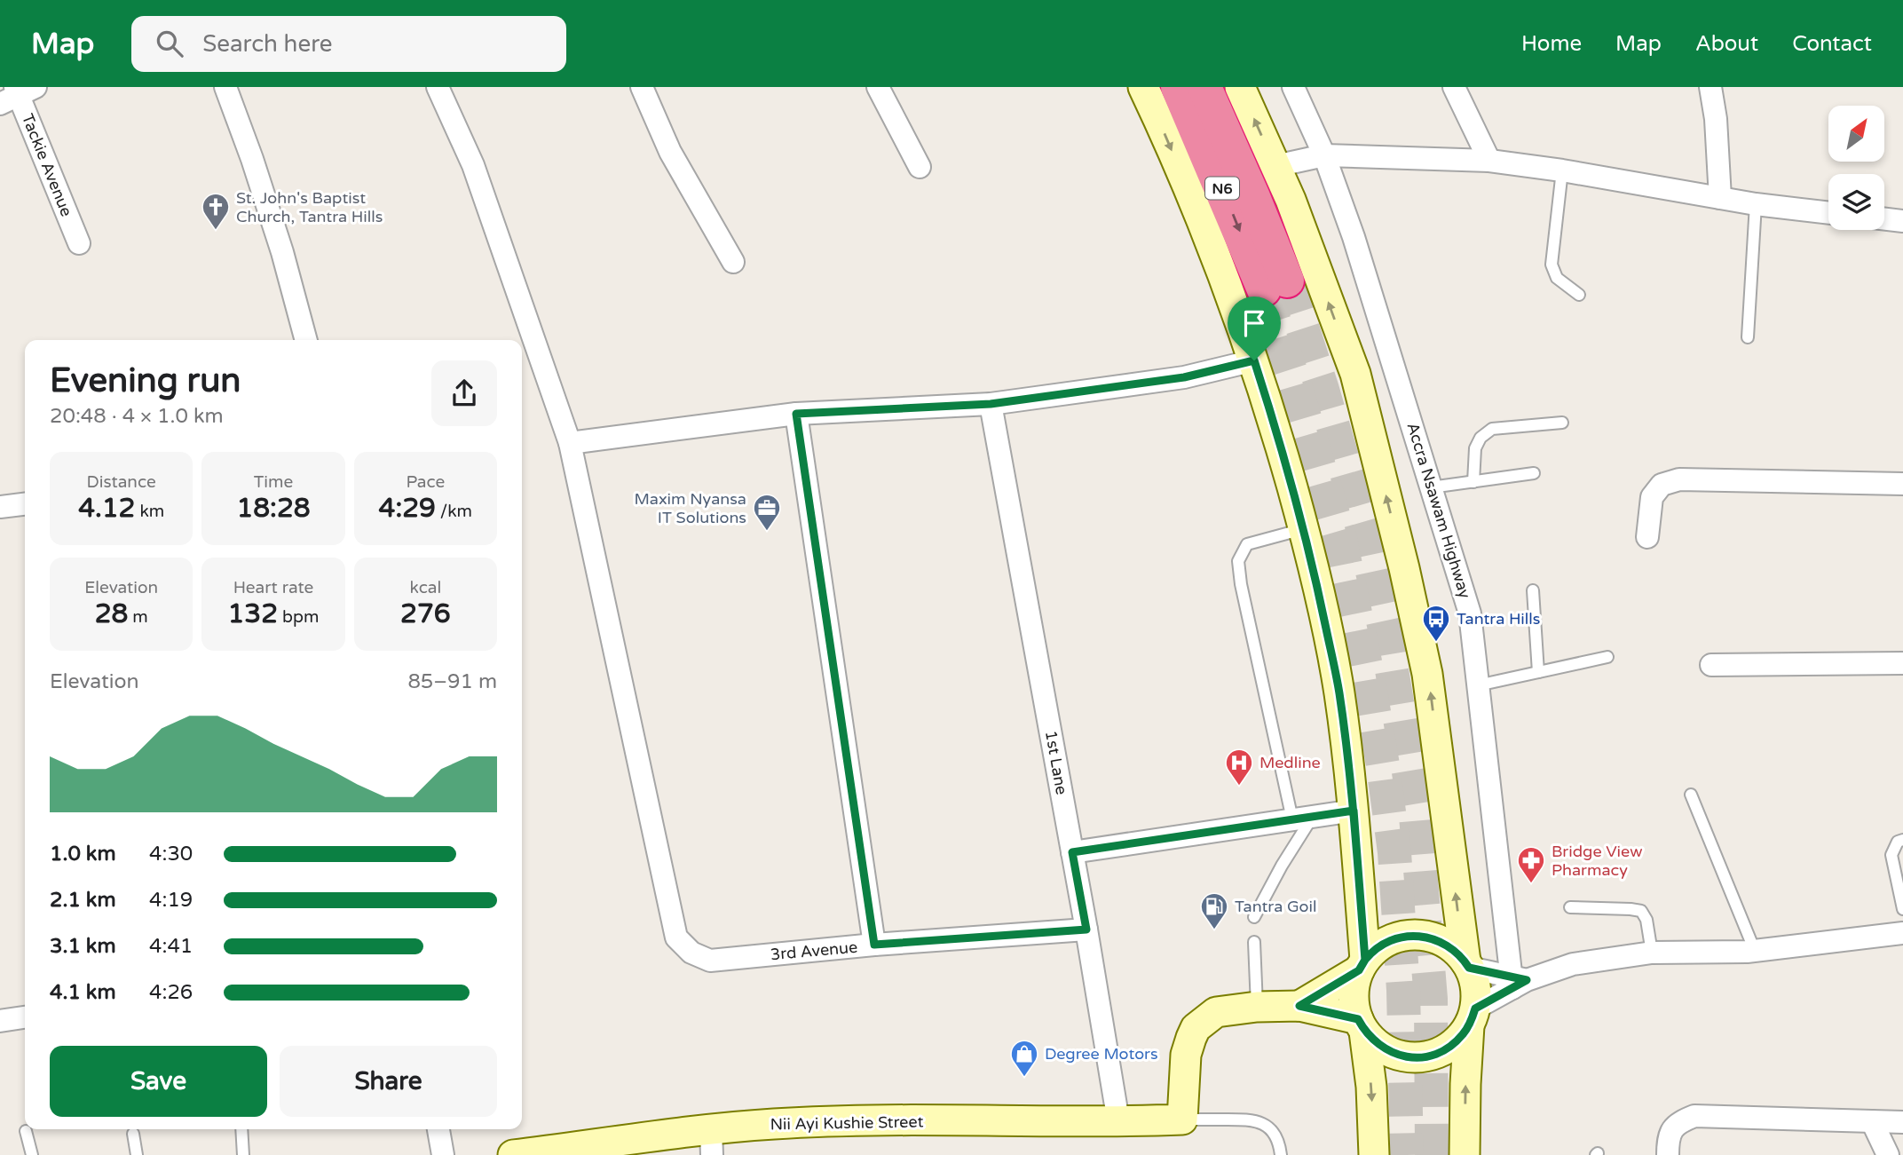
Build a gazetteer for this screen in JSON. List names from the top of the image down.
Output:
{
  "streets": {
    "highway": ["N6"],
    "main road": ["Nii Ayi Kushie Street"],
    "street": [
      "Tackie Avenue",
      "Accra Nsawam Highway",
      "1st Lane",
      "3rd Avenue"
    ]
  },
  "crossings": [
    ["1st Lane", "3rd Avenue"],
    ["1st Lane", "Nii Ayi Kushie Street"]
  ],
  "places": {
    "church": ["St. John's Baptist Church, Tantra Hills"],
    "office": ["Maxim Nyansa IT Solutions"],
    "bus stop": ["Tantra Hills"],
    "hospital": ["Medline"],
    "pharmacy": ["Bridge View Pharmacy"],
    "fuel station": ["Tantra Goil"],
    "shop": ["Degree Motors"]
  },
  "north": "top right",
  "page": {
    "header": "Map",
    "search": "Search here",
    "nav": [
      "Home",
      "Map",
      "About",
      "Contact"
    ],
    "heading": ["Evening run", "20:48 · 4 × 1.0 km"],
    "stats": [
      ["Distance", "4.12 km"],
      ["Time", "18:28"],
      ["Pace", "4:29 /km"],
      ["Elevation", "28 m"],
      ["Heart rate", "132 bpm"],
      ["kcal", "276"]
    ],
    "chart": ["Elevation", "85–91 m"],
    "list": [
      {
        "name": "1.0 km",
        "note": "4:30"
      },
      {
        "name": "2.1 km",
        "note": "4:19"
      },
      {
        "name": "3.1 km",
        "note": "4:41"
      },
      {
        "name": "4.1 km",
        "note": "4:26"
      }
    ],
    "buttons": ["Save", "Share"]
  }
}
